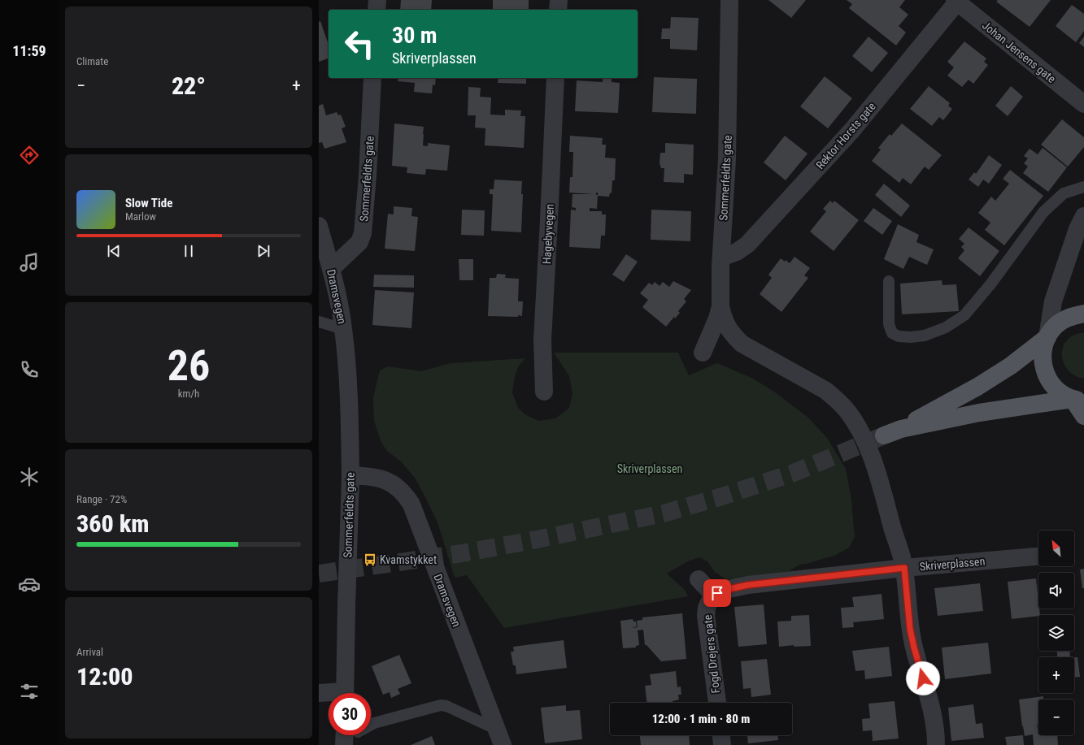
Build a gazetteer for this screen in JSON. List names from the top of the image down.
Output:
{
  "streets": {
    "street": [
      "Johan Jensens gate",
      "Rektor Horsts gate",
      "Sommerfeldts gate",
      "Hagebyvegen",
      "Dramsvegen",
      "Skriverplassen",
      "Fogd Drejers gate"
    ]
  },
  "crossings": [
    ["Johan Jensens gate", "Rektor Horsts gate"],
    ["Rektor Horsts gate", "Sommerfeldts gate"],
    ["Sommerfeldts gate", "Dramsvegen"],
    ["Skriverplassen", "Fogd Drejers gate"]
  ],
  "parks": ["Skriverplassen"],
  "places": {
    "bus stop": ["Kvamstykket"]
  },
  "north": "top left",
  "page": {
    "tabs": "11:59",
    "tile": [
      "Climate",
      ["26", "km/h"],
      ["Range · 72%", "360 km"],
      ["Arrival", "12:00"]
    ],
    "turn": ["30 m", "Skriverplassen"],
    "heat": ["−", "22°", "+"],
    "song": ["Slow Tide", "Marlow"],
    "map_buttons": ["+", "−"],
    "limit": "30",
    "trip": "12:00 · 1 min · 80 m"
  }
}
